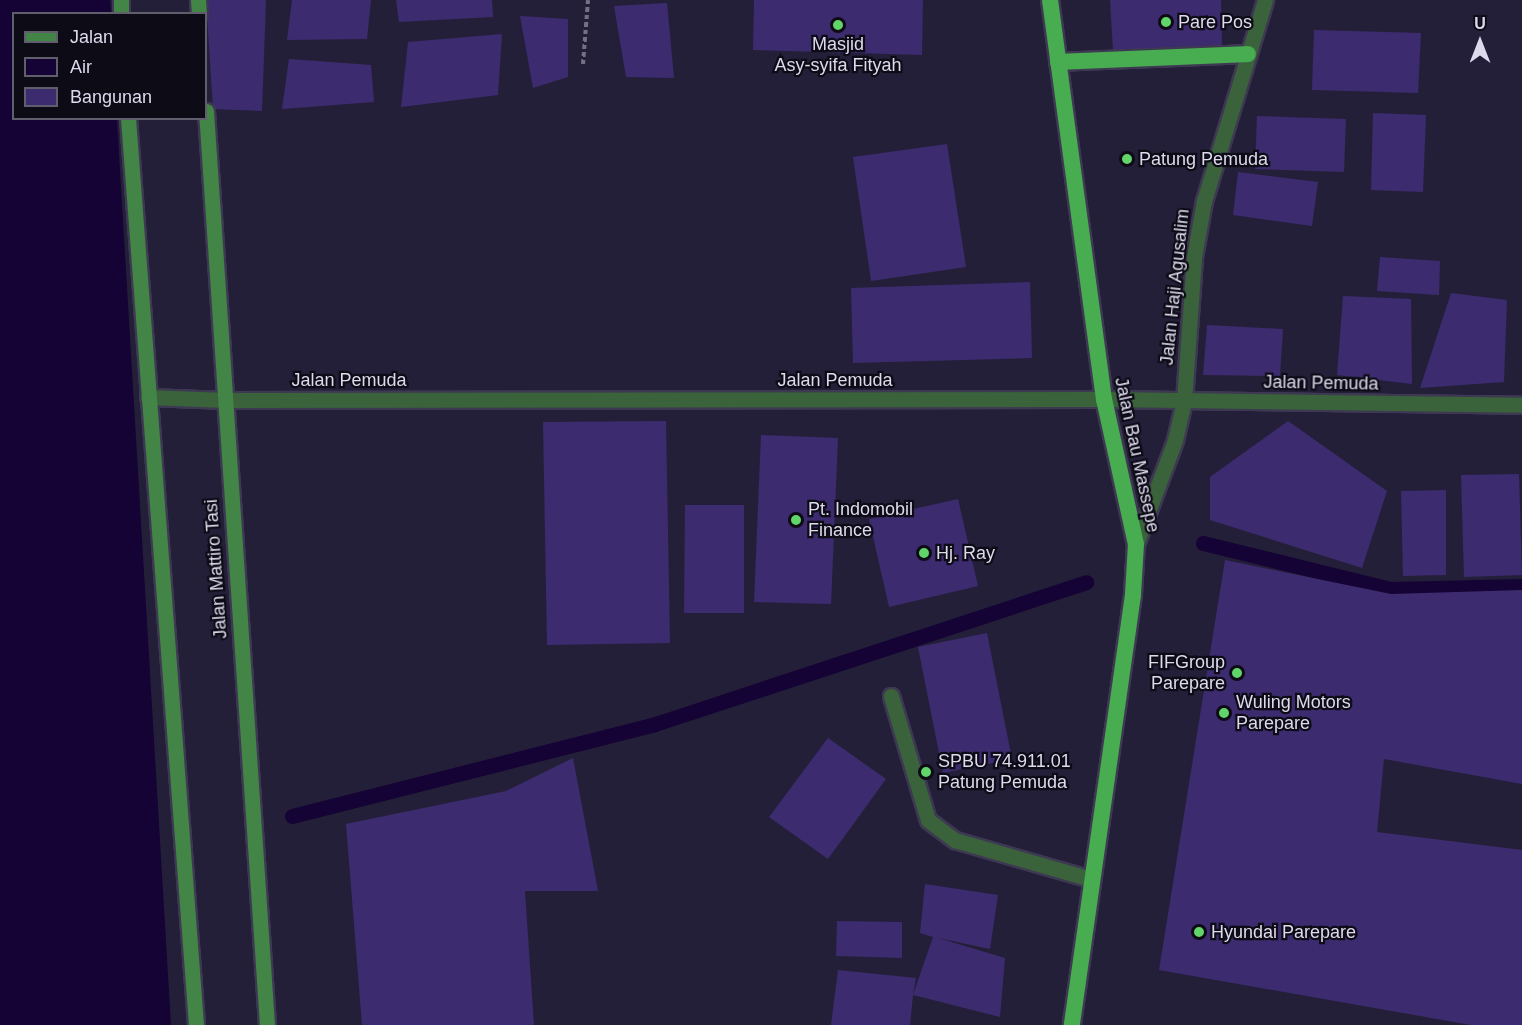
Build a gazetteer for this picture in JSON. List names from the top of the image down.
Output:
{
  "streets": {
    "highway": ["Jalan Bau Massepe"],
    "main road": ["Jalan Mattiro Tasi"],
    "street": ["Jalan Haji Agusalim", "Jalan Pemuda"]
  },
  "crossings": [
    ["Jalan Haji Agusalim", "Jalan Pemuda"],
    ["Jalan Haji Agusalim", "Jalan Bau Massepe"],
    ["Jalan Pemuda", "Jalan Bau Massepe"],
    ["Jalan Pemuda", "Jalan Mattiro Tasi"]
  ],
  "places": [
    "Pare Pos",
    "Masjid Asy-syifa Fityah",
    "Patung Pemuda",
    "Pt. Indomobil Finance",
    "Hj. Ray",
    "FIFGroup Parepare",
    "Wuling Motors Parepare",
    "SPBU 74.911.01 Patung Pemuda",
    "Hyundai Parepare"
  ],
  "legend": ["Jalan", "Air", "Bangunan"],
  "north": "top"
}
